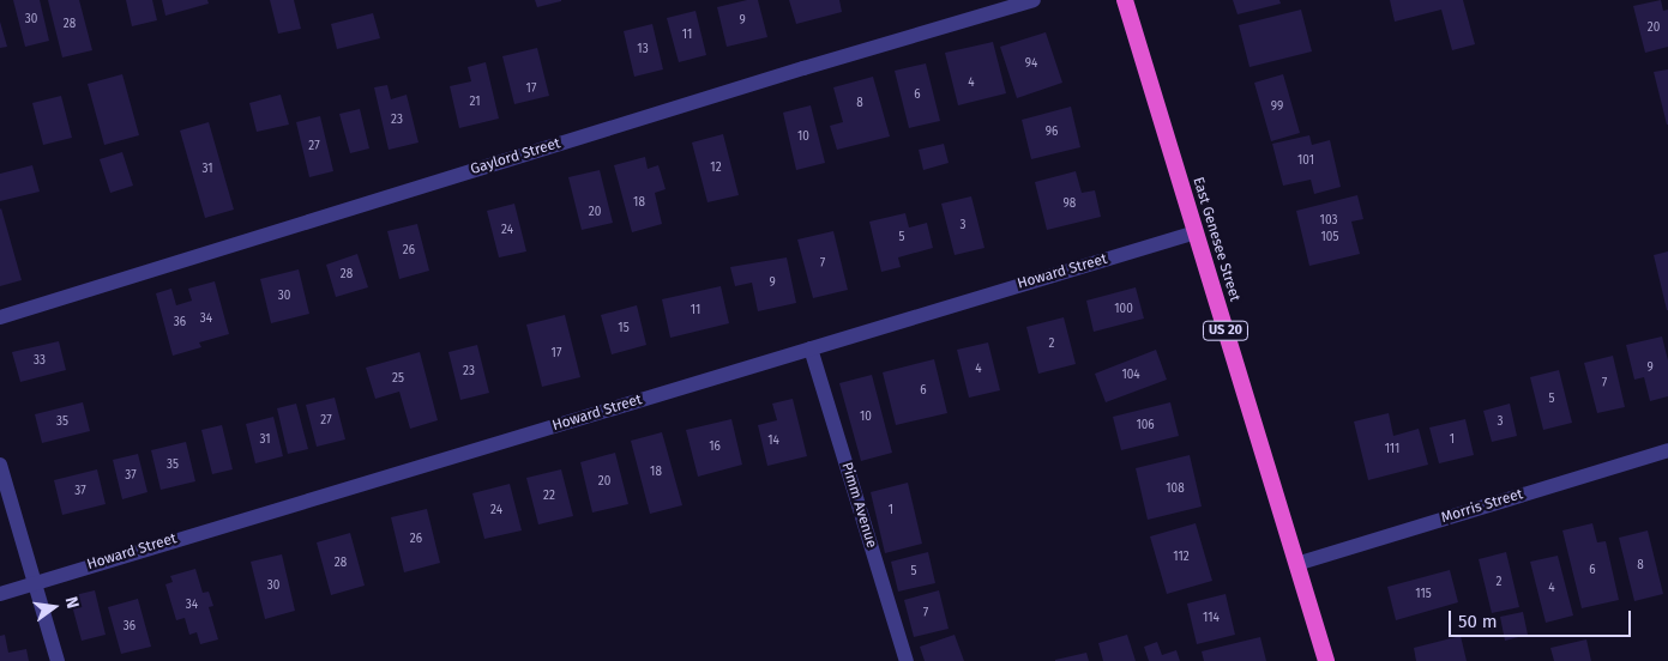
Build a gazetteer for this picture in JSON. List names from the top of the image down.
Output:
{
  "streets": {
    "highway": ["East Genesee Street", "US 20"],
    "street": [
      "Gaylord Street",
      "Howard Street",
      "Pimm Avenue",
      "Morris Street"
    ]
  },
  "crossings": [
    ["East Genesee Street", "Howard Street"],
    ["East Genesee Street", "Morris Street"],
    ["Howard Street", "Pimm Avenue"]
  ],
  "house_numbers": [
    "30",
    "9",
    "28",
    "20",
    "11",
    "13",
    "94",
    "4",
    "17",
    "6",
    "21",
    "8",
    "99",
    "23",
    "96",
    "10",
    "27",
    "101",
    "12",
    "31",
    "18",
    "98",
    "20",
    "103",
    "3",
    "24",
    "5",
    "105",
    "26",
    "7",
    "28",
    "9",
    "30",
    "100",
    "11",
    "34",
    "36",
    "15",
    "2",
    "17",
    "33",
    "9",
    "4",
    "23",
    "104",
    "25",
    "7",
    "6",
    "5",
    "10",
    "27",
    "35",
    "3",
    "106",
    "31",
    "1",
    "14",
    "16",
    "111",
    "35",
    "18",
    "37",
    "20",
    "108",
    "37",
    "22",
    "24",
    "1",
    "26",
    "112",
    "28",
    "8",
    "6",
    "5",
    "2",
    "30",
    "4",
    "115",
    "34",
    "7",
    "114",
    "36"
  ],
  "scale_bar": "50 m",
  "north": "right"
}
